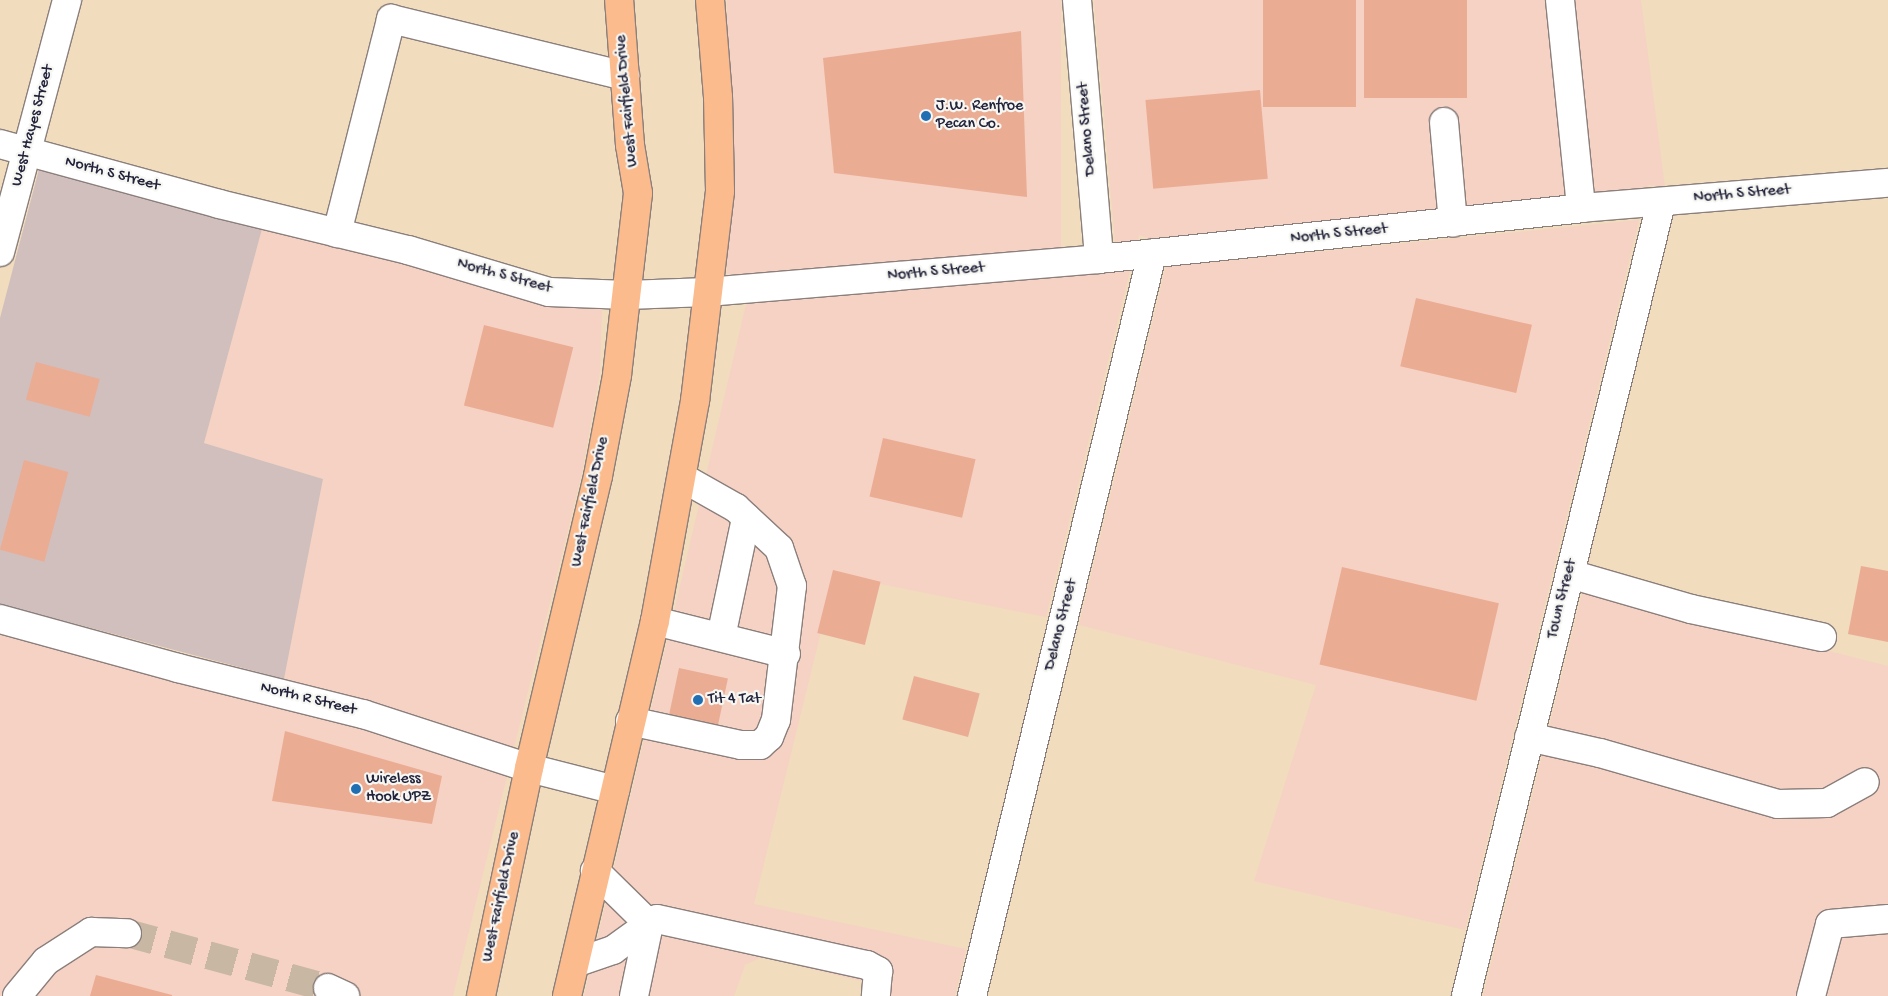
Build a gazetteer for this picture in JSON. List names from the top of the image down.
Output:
{
  "streets": {
    "main road": ["West Fairfield Drive"],
    "street": [
      "West Hayes Street",
      "Delano Street",
      "North S Street",
      "Town Street",
      "North R Street"
    ]
  },
  "crossings": [
    ["West Fairfield Drive", "North S Street"],
    ["West Fairfield Drive", "North R Street"],
    ["West Hayes Street", "North S Street"],
    ["Delano Street", "North S Street"],
    ["North S Street", "Town Street"]
  ],
  "places": ["J.W. Renfroe Pecan Co.", "Tit 4 Tat", "Wireless Hook UPZ"]
}
